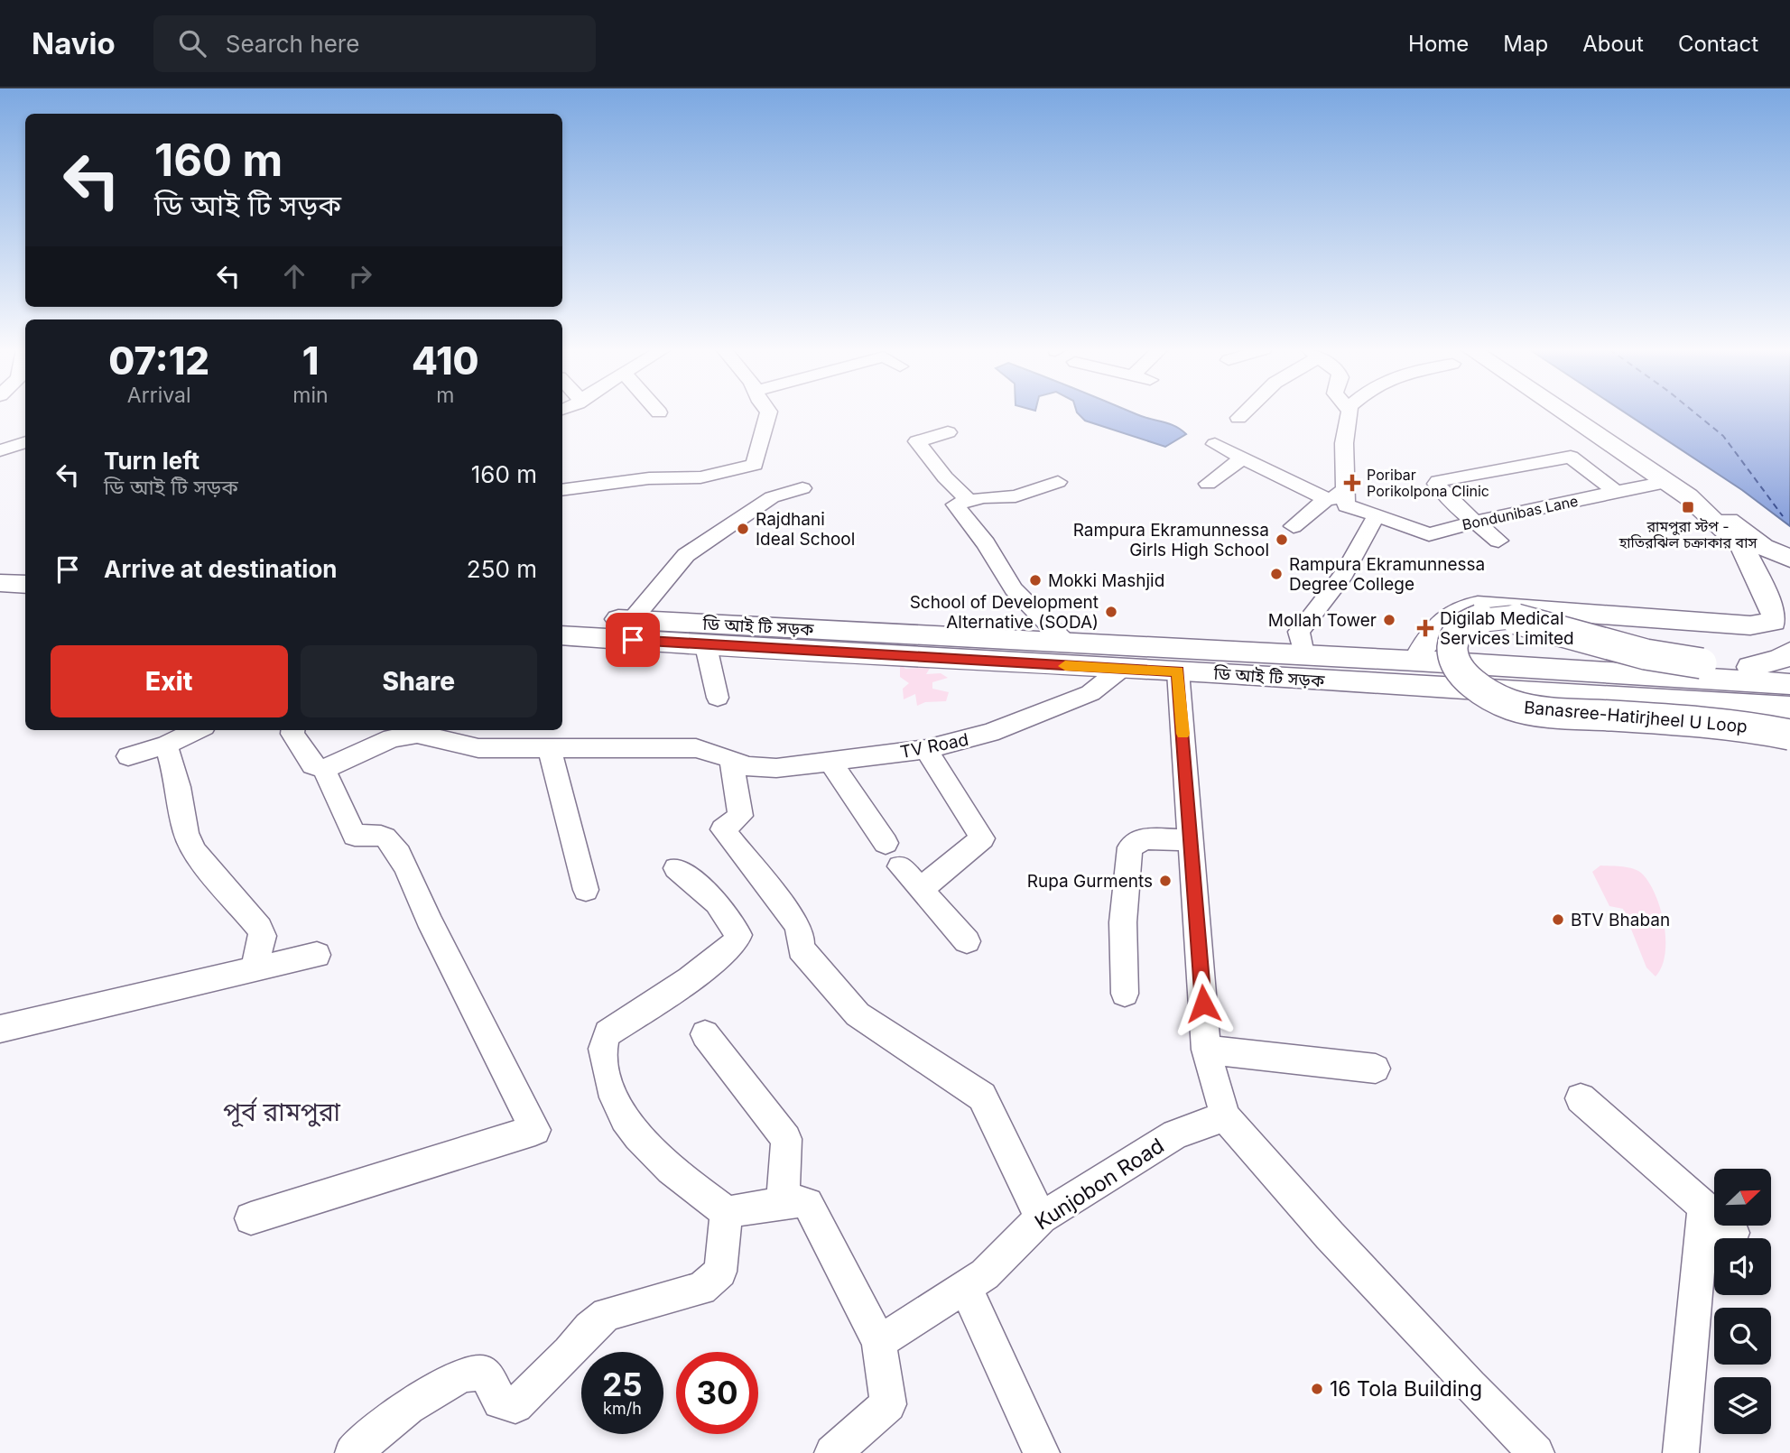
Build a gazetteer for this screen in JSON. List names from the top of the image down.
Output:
{
  "streets": {
    "main road": ["ডি আই টি সড়ক", "Banasree-Hatirjheel U Loop"],
    "street": ["Bondunibas Lane", "TV Road", "Kunjobon Road"]
  },
  "crossings": [
    ["ডি আই টি সড়ক", "TV Road"]
  ],
  "districts": ["পূর্ব রামপুরা"],
  "places": {
    "health": ["Poribar Porikolpona Clinic", "Digilab Medical Services Limited"],
    "transit": ["রামপুরা স্টপ - হাতিরঝিল চক্রাকার বাস"],
    "other": [
      "Rajdhani Ideal School",
      "Rampura Ekramunnessa Girls High School",
      "Rampura Ekramunnessa Degree College",
      "Mokki Mashjid",
      "School of Development Alternative (SODA)",
      "Mollah Tower",
      "Rupa Gurments",
      "BTV Bhaban",
      "16 Tola Building"
    ]
  },
  "north": "top right",
  "page": {
    "header": "Navio",
    "search": "Search here",
    "nav": [
      "Home",
      "Map",
      "About",
      "Contact"
    ],
    "turn": ["160 m", "ডি আই টি সড়ক"],
    "eta": [
      "07:12",
      "Arrival",
      "1",
      "min",
      "410",
      "m"
    ],
    "list": [
      {
        "name": "Turn left",
        "note": "ডি আই টি সড়ক",
        "value": "160 m"
      },
      {
        "name": "Arrive at destination",
        "value": "250 m"
      }
    ],
    "buttons": ["Exit", "Share"],
    "speed": "25 km/h",
    "limit": "30"
  }
}
